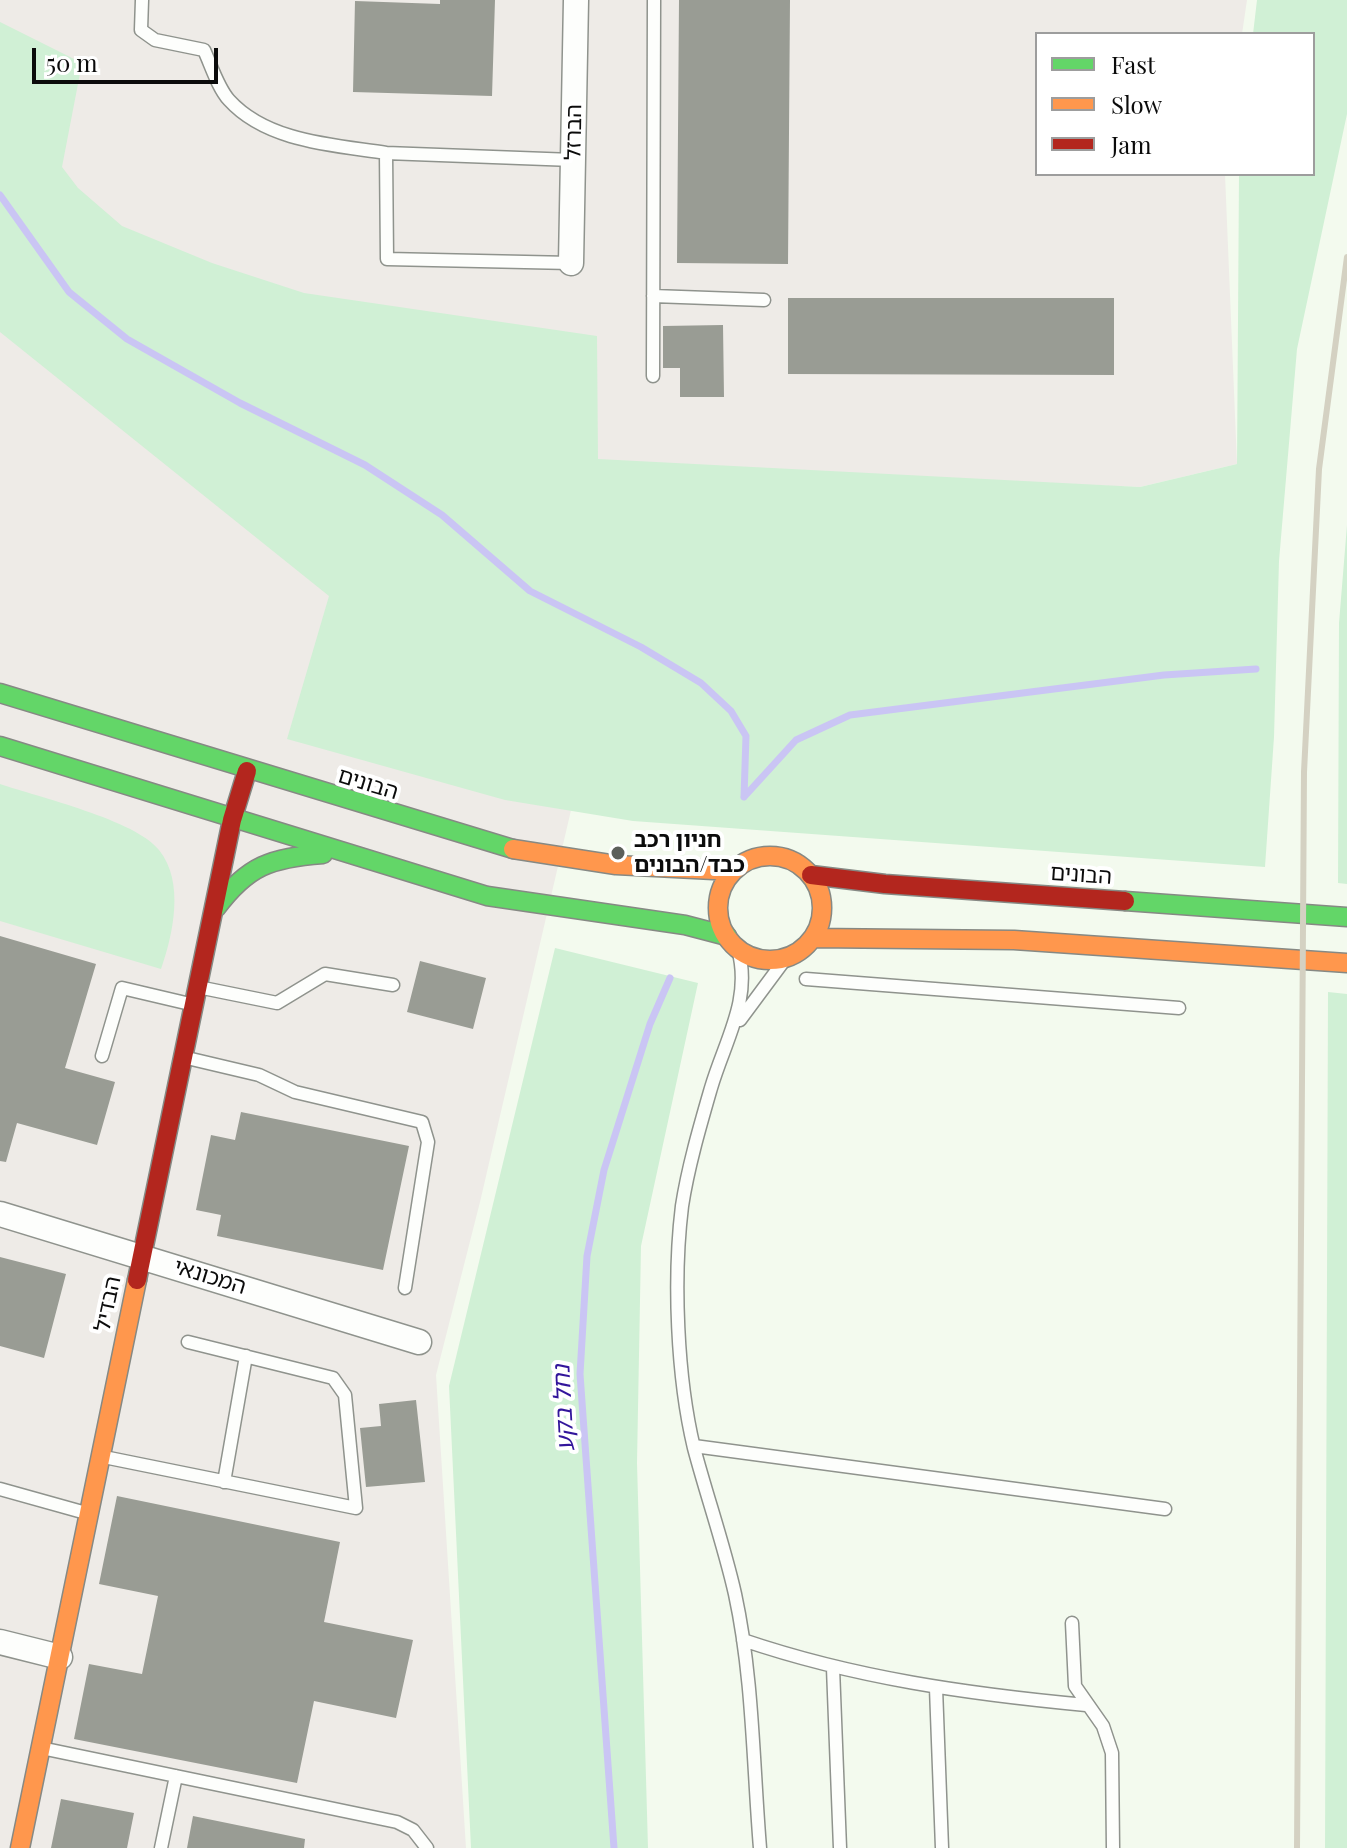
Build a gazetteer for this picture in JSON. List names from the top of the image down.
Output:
{
  "streets": {
    "street": [
      "הברזל",
      "הבונים",
      "המכונאי",
      "הבדיל"
    ]
  },
  "crossings": [
    ["הבונים", "הבדיל"],
    ["המכונאי", "הבדיל"]
  ],
  "water": ["נחל בקע"],
  "places": ["חניון רכב כבד/הבונים"],
  "legend": ["Fast", "Slow", "Jam"],
  "scale_bar": "50 m"
}
